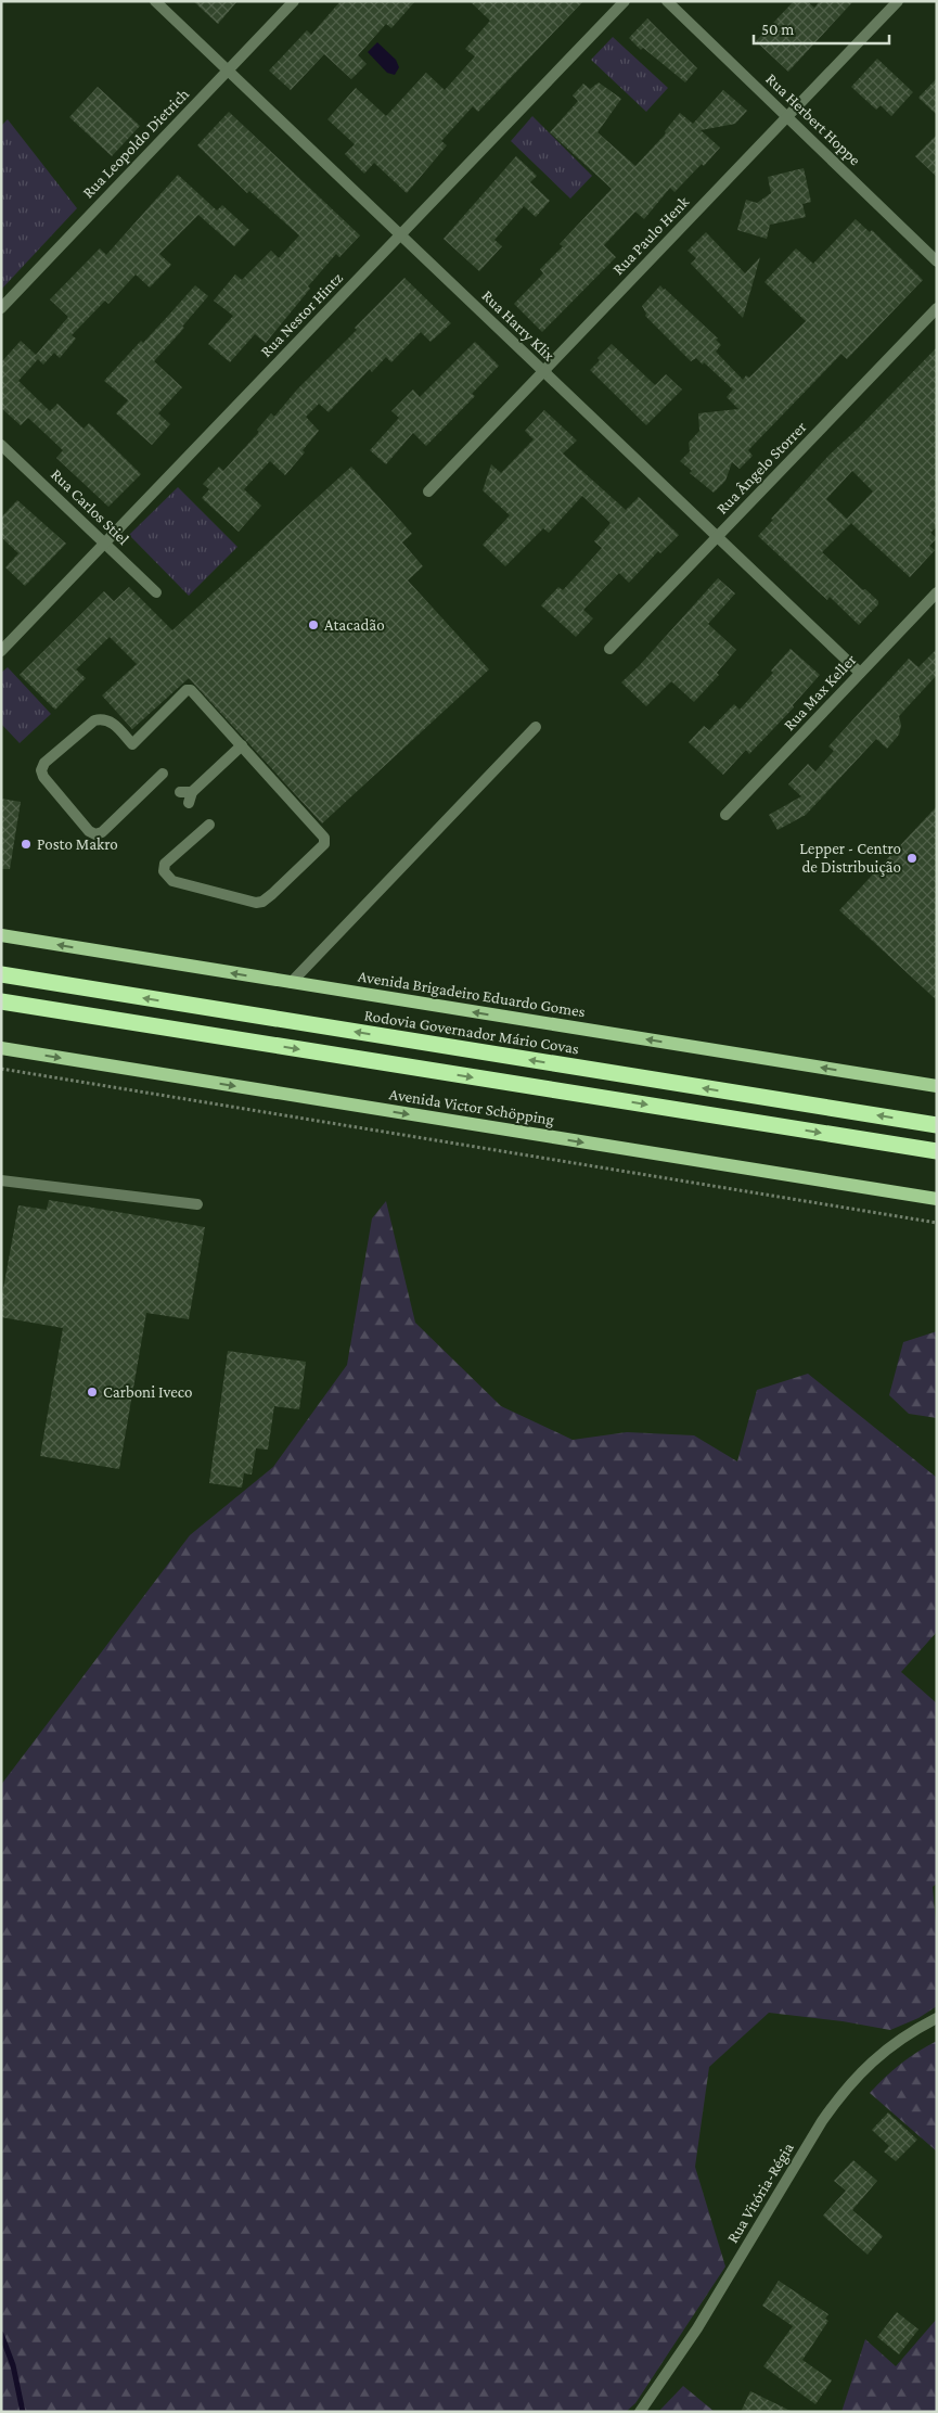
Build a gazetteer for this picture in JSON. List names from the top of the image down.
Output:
{
  "streets": {
    "highway": ["Rodovia Governador Mário Covas"],
    "main road": ["Avenida Brigadeiro Eduardo Gomes", "Avenida Victor Schöpping"],
    "street": [
      "Rua Herbert Hoppe",
      "Rua Leopoldo Dietrich",
      "Rua Paulo Henk",
      "Rua Nestor Hintz",
      "Rua Harry Klix",
      "Rua Ângelo Storrer",
      "Rua Carlos Stiel",
      "Rua Max Keller",
      "Rua Vitória-Régia"
    ]
  },
  "crossings": [
    ["Rua Herbert Hoppe", "Rua Paulo Henk"],
    ["Rua Leopoldo Dietrich", "Rua Harry Klix"],
    ["Rua Paulo Henk", "Rua Harry Klix"],
    ["Rua Nestor Hintz", "Rua Harry Klix"],
    ["Rua Nestor Hintz", "Rua Carlos Stiel"],
    ["Rua Harry Klix", "Rua Ângelo Storrer"],
    ["Rua Harry Klix", "Rua Max Keller"]
  ],
  "one_way": ["Avenida Brigadeiro Eduardo Gomes", "Avenida Victor Schöpping"],
  "places": [
    "Atacadão",
    "Posto Makro",
    "Lepper - Centro de Distribuição",
    "Carboni Iveco"
  ],
  "scale_bar": "50 m"
}
